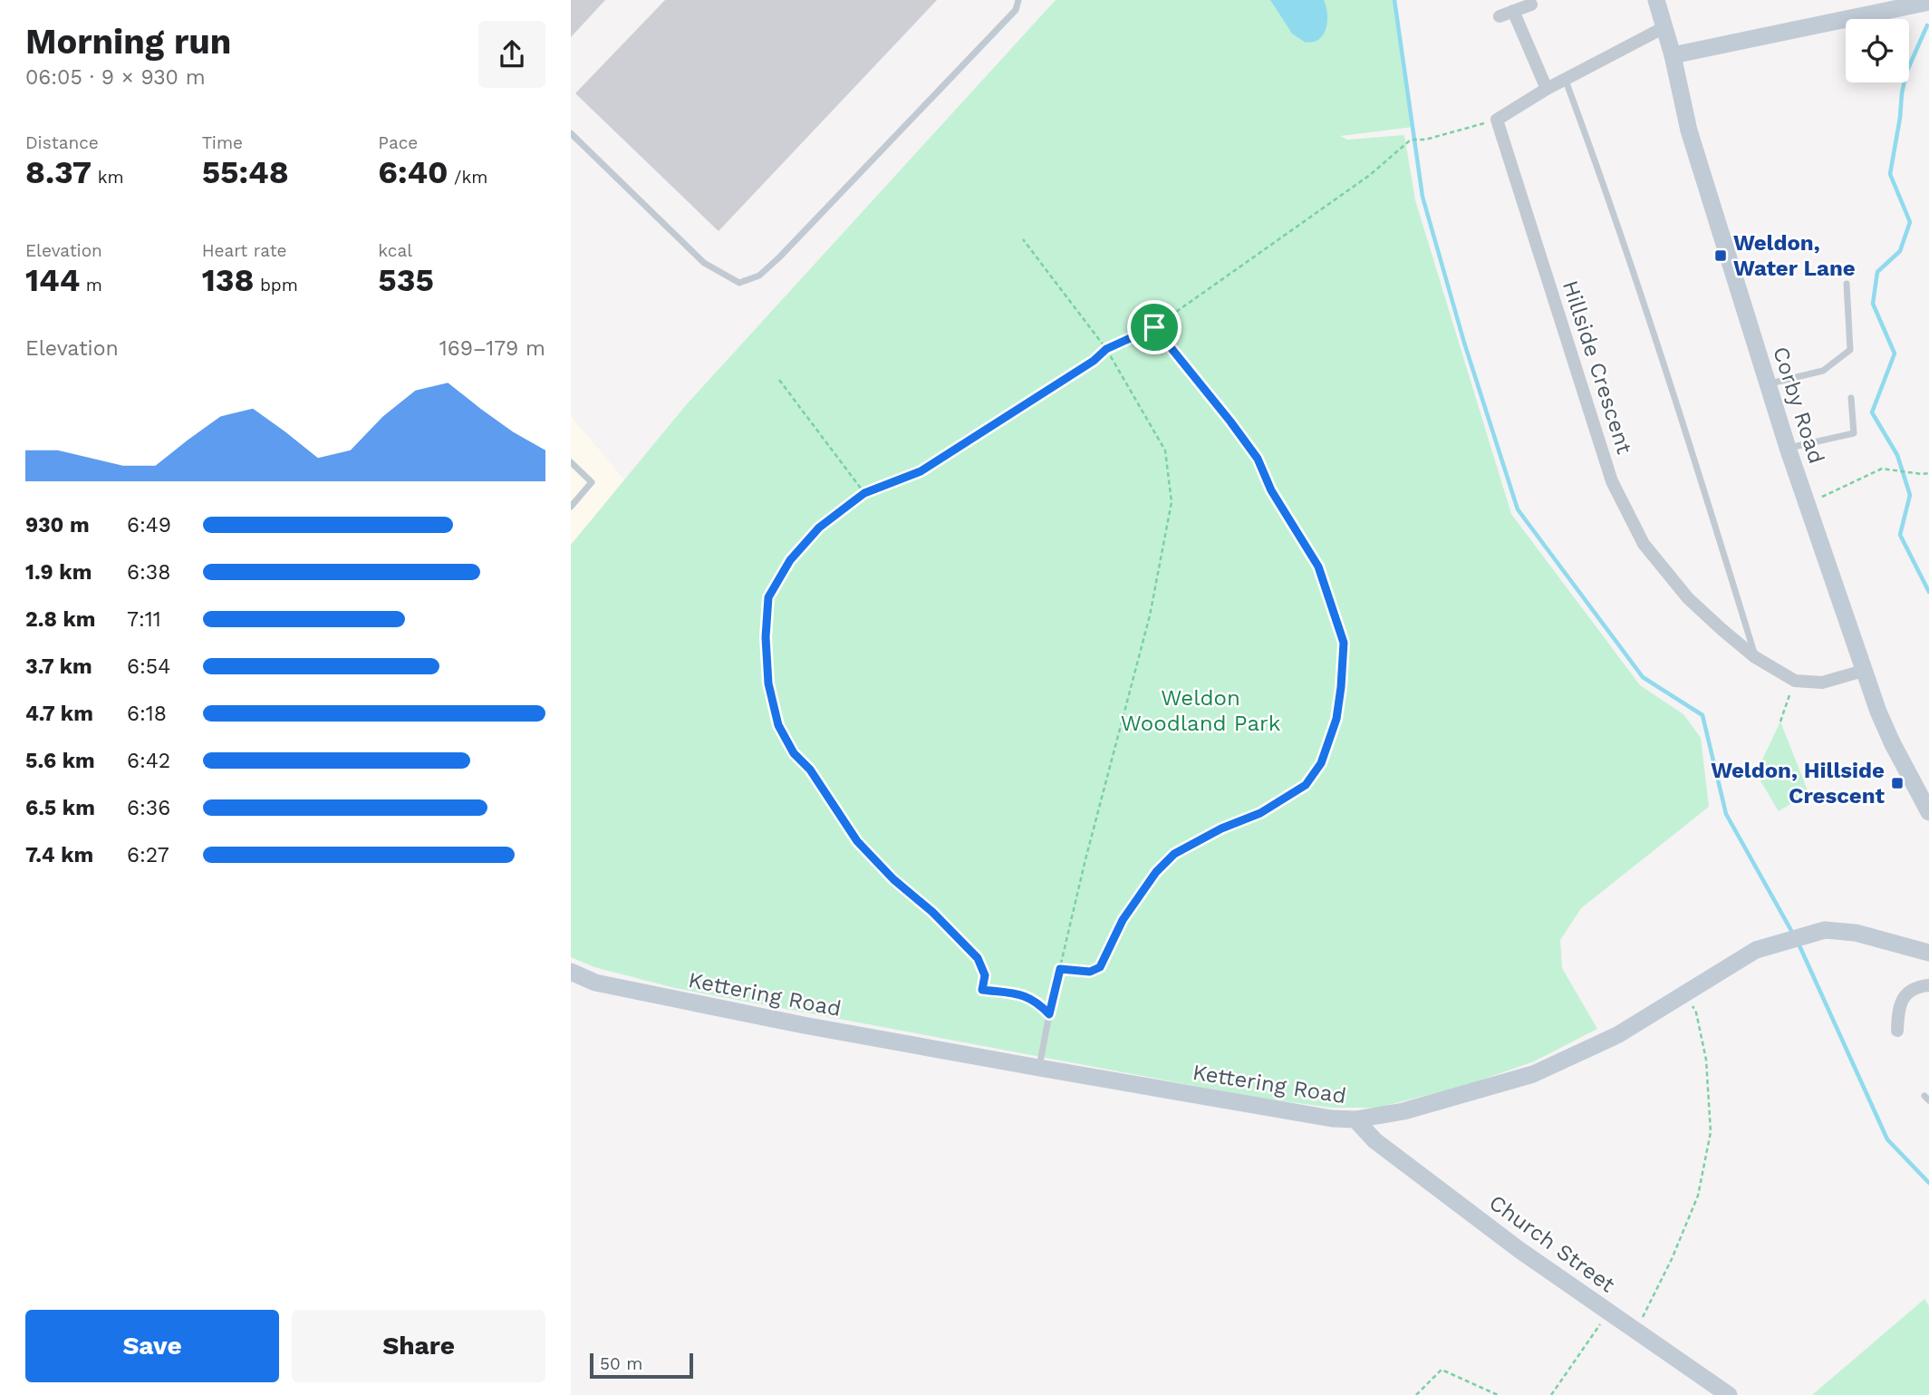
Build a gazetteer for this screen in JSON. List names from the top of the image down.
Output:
{
  "streets": {
    "street": [
      "Hillside Crescent",
      "Corby Road",
      "Kettering Road",
      "Church Street"
    ]
  },
  "crossings": [
    ["Hillside Crescent", "Corby Road"],
    ["Kettering Road", "Church Street"]
  ],
  "parks": ["Weldon Woodland Park"],
  "places": {
    "transit": ["Weldon, Water Lane", "Weldon, Hillside Crescent"]
  },
  "scale_bar": "50 m",
  "page": {
    "heading": ["Morning run", "06:05 · 9 × 930 m"],
    "stats": [
      ["Distance", "8.37 km"],
      ["Time", "55:48"],
      ["Pace", "6:40 /km"],
      ["Elevation", "144 m"],
      ["Heart rate", "138 bpm"],
      ["kcal", "535"]
    ],
    "chart": ["Elevation", "169–179 m"],
    "list": [
      {
        "name": "930 m",
        "note": "6:49"
      },
      {
        "name": "1.9 km",
        "note": "6:38"
      },
      {
        "name": "2.8 km",
        "note": "7:11"
      },
      {
        "name": "3.7 km",
        "note": "6:54"
      },
      {
        "name": "4.7 km",
        "note": "6:18"
      },
      {
        "name": "5.6 km",
        "note": "6:42"
      },
      {
        "name": "6.5 km",
        "note": "6:36"
      },
      {
        "name": "7.4 km",
        "note": "6:27"
      }
    ],
    "buttons": ["Save", "Share"],
    "scale": "50 m"
  }
}
